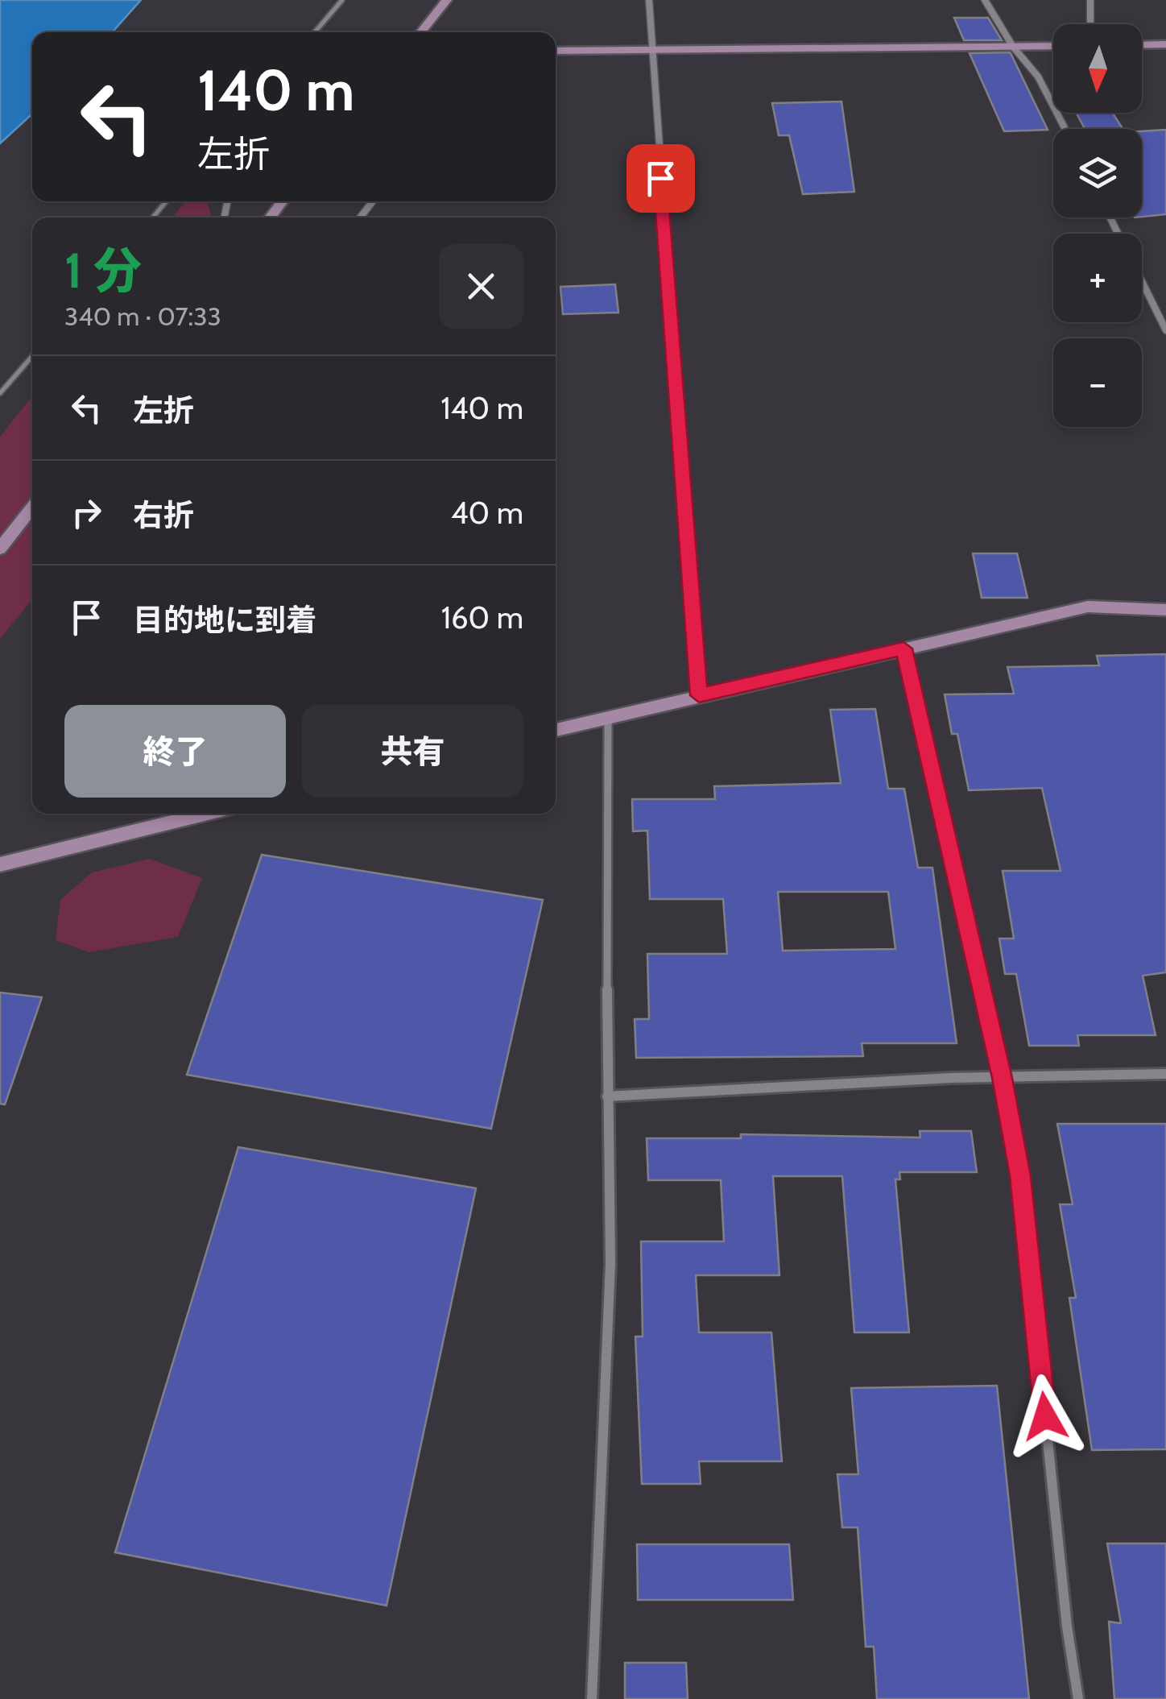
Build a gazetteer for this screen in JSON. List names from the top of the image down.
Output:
{
  "north": "bottom",
  "page": {
    "map_buttons": ["+", "−"],
    "turn": ["140 m", "左折"],
    "heading": ["1 分", "340 m · 07:33"],
    "list": [
      {
        "name": "左折",
        "value": "140 m"
      },
      {
        "name": "右折",
        "value": "40 m"
      },
      {
        "name": "目的地に到着",
        "value": "160 m"
      }
    ],
    "buttons": ["終了", "共有"]
  }
}
